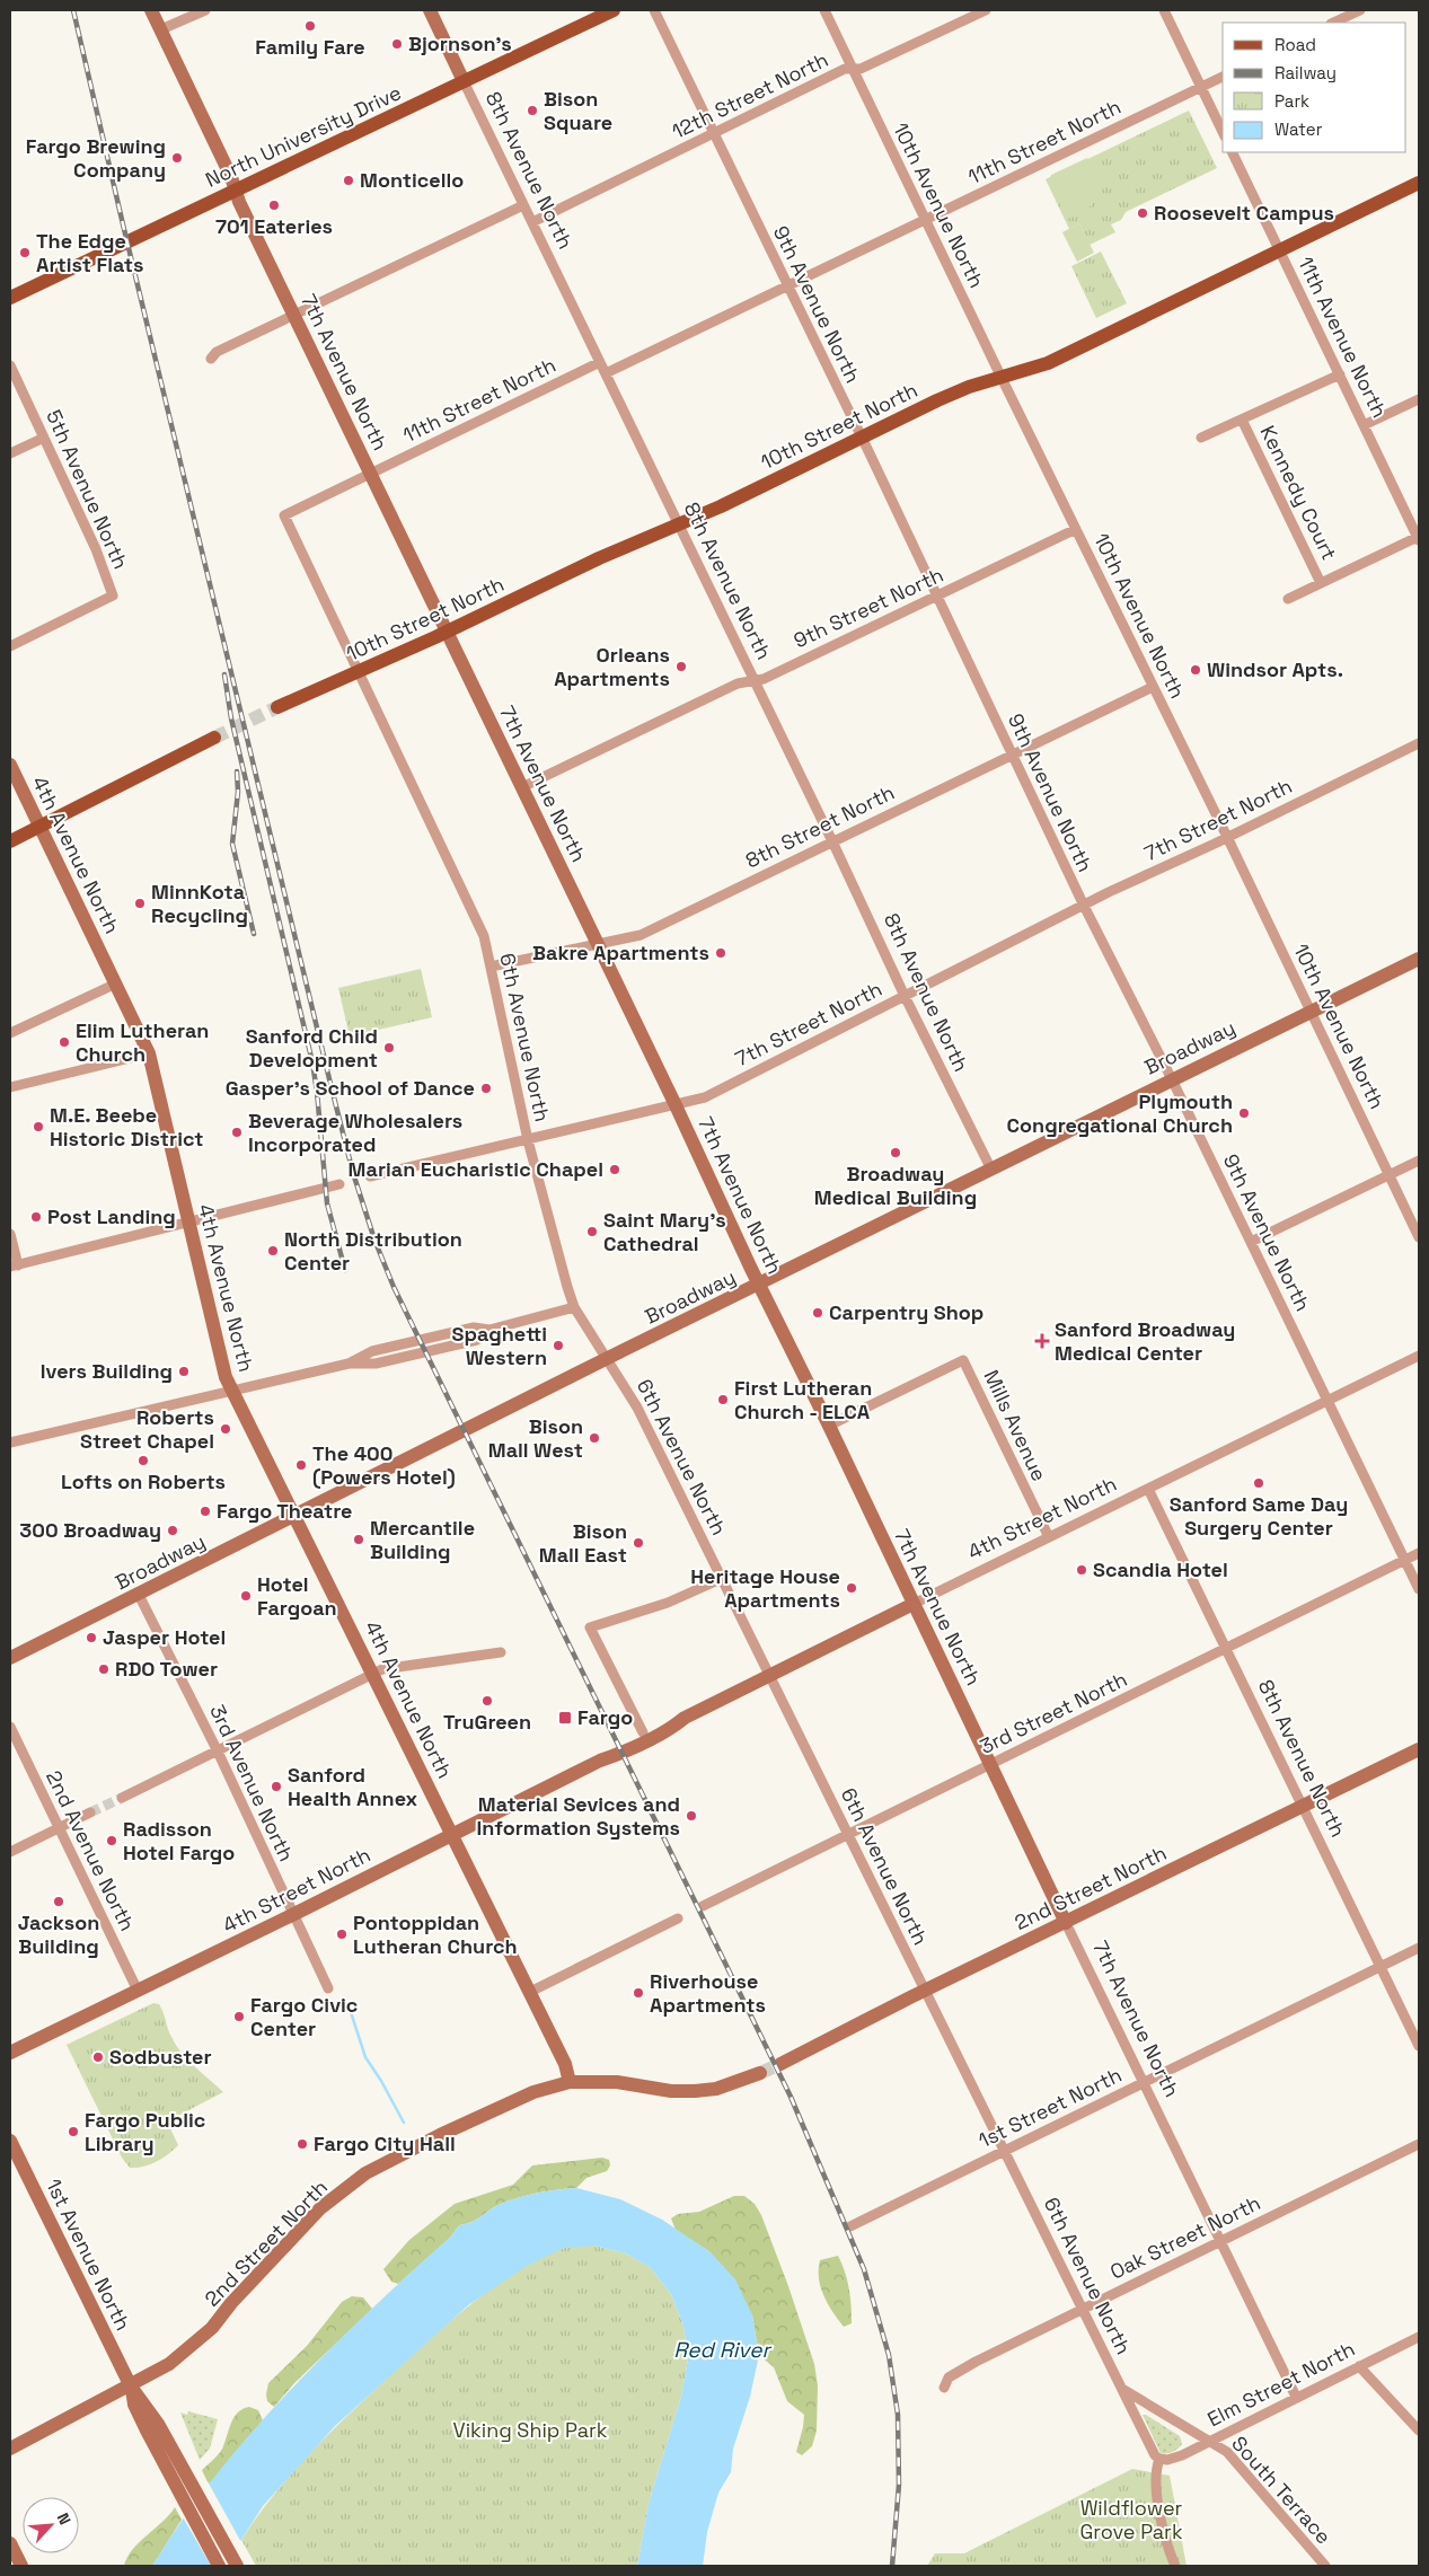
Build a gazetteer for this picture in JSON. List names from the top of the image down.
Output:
{
  "streets": {
    "main road": ["North University Drive", "10th Street North"],
    "street": [
      "12th Street North",
      "11th Street North",
      "8th Avenue North",
      "10th Avenue North",
      "9th Avenue North",
      "11th Avenue North",
      "7th Avenue North",
      "5th Avenue North",
      "Kennedy Court",
      "9th Street North",
      "7th Street North",
      "8th Street North",
      "4th Avenue North",
      "6th Avenue North",
      "Broadway",
      "Mills Avenue",
      "4th Street North",
      "3rd Street North",
      "3rd Avenue North",
      "2nd Avenue North",
      "2nd Street North",
      "1st Street North",
      "Oak Street North",
      "1st Avenue North",
      "Elm Street North",
      "South Terrace"
    ]
  },
  "crossings": [
    ["12th Street North", "8th Avenue North"],
    ["12th Street North", "10th Avenue North"],
    ["12th Street North", "9th Avenue North"],
    ["North University Drive", "8th Avenue North"],
    ["North University Drive", "7th Avenue North"],
    ["11th Street North", "8th Avenue North"],
    ["11th Street North", "10th Avenue North"],
    ["11th Street North", "9th Avenue North"],
    ["11th Street North", "7th Avenue North"],
    ["11th Street North", "6th Avenue North"],
    ["8th Avenue North", "10th Street North"],
    ["8th Avenue North", "9th Street North"],
    ["8th Avenue North", "7th Street North"],
    ["8th Avenue North", "8th Street North"],
    ["8th Avenue North", "Broadway"],
    ["8th Avenue North", "4th Street North"],
    ["8th Avenue North", "3rd Street North"],
    ["8th Avenue North", "2nd Street North"],
    ["8th Avenue North", "1st Street North"],
    ["10th Avenue North", "10th Street North"],
    ["10th Avenue North", "9th Street North"],
    ["10th Avenue North", "7th Street North"],
    ["10th Avenue North", "8th Street North"],
    ["10th Avenue North", "Broadway"],
    ["9th Avenue North", "10th Street North"],
    ["9th Avenue North", "9th Street North"],
    ["9th Avenue North", "7th Street North"],
    ["9th Avenue North", "8th Street North"],
    ["9th Avenue North", "Broadway"],
    ["9th Avenue North", "4th Street North"],
    ["9th Avenue North", "3rd Street North"],
    ["11th Avenue North", "10th Street North"],
    ["7th Avenue North", "10th Street North"],
    ["7th Avenue North", "9th Street North"],
    ["7th Avenue North", "7th Street North"],
    ["7th Avenue North", "8th Street North"],
    ["7th Avenue North", "Broadway"],
    ["7th Avenue North", "Mills Avenue"],
    ["7th Avenue North", "4th Street North"],
    ["7th Avenue North", "3rd Street North"],
    ["7th Avenue North", "2nd Street North"],
    ["7th Avenue North", "1st Street North"],
    ["7th Avenue North", "Oak Street North"],
    ["7th Avenue North", "Elm Street North"],
    ["10th Street North", "6th Avenue North"],
    ["7th Street North", "6th Avenue North"],
    ["8th Street North", "6th Avenue North"],
    ["4th Avenue North", "Broadway"],
    ["4th Avenue North", "4th Street North"],
    ["4th Avenue North", "2nd Street North"],
    ["6th Avenue North", "Broadway"],
    ["6th Avenue North", "4th Street North"],
    ["6th Avenue North", "3rd Street North"],
    ["6th Avenue North", "2nd Street North"],
    ["6th Avenue North", "1st Street North"],
    ["6th Avenue North", "Oak Street North"],
    ["6th Avenue North", "Elm Street North"],
    ["Broadway", "3rd Avenue North"],
    ["Mills Avenue", "4th Street North"],
    ["4th Street North", "3rd Avenue North"],
    ["4th Street North", "2nd Avenue North"],
    ["2nd Street North", "1st Avenue North"],
    ["Elm Street North", "South Terrace"]
  ],
  "water": ["Red River"],
  "parks": ["Viking Ship Park", "Wildflower Grove Park"],
  "places": {
    "other": [
      "Family Fare",
      "Bjornson's",
      "Bison Square",
      "Fargo Brewing Company",
      "Monticello",
      "701 Eateries",
      "Roosevelt Campus",
      "The Edge Artist Flats",
      "Orleans Apartments",
      "Windsor Apts.",
      "MinnKota Recycling",
      "Bakre Apartments",
      "Elim Lutheran Church",
      "Sanford Child Development",
      "Gasper's School of Dance",
      "Plymouth Congregational Church",
      "M.E. Beebe Historic District",
      "Beverage Wholesalers Incorporated",
      "Broadway Medical Building",
      "Marian Eucharistic Chapel",
      "Post Landing",
      "Saint Mary's Cathedral",
      "North Distribution Center",
      "Carpentry Shop",
      "Spaghetti Western",
      "Ivers Building",
      "First Lutheran Church - ELCA",
      "Roberts Street Chapel",
      "Bison Mall West",
      "Lofts on Roberts",
      "The 400 (Powers Hotel)",
      "Sanford Same Day Surgery Center",
      "Fargo Theatre",
      "300 Broadway",
      "Mercantile Building",
      "Bison Mall East",
      "Scandia Hotel",
      "Heritage House Apartments",
      "Hotel Fargoan",
      "Jasper Hotel",
      "RDO Tower",
      "TruGreen",
      "Sanford Health Annex",
      "Material Sevices and Information Systems",
      "Radisson Hotel Fargo",
      "Jackson Building",
      "Pontoppidan Lutheran Church",
      "Riverhouse Apartments",
      "Fargo Civic Center",
      "Sodbuster",
      "Fargo Public Library",
      "Fargo City Hall"
    ],
    "health": ["Sanford Broadway Medical Center"],
    "transit": ["Fargo"]
  },
  "legend": [
    "Road",
    "Railway",
    "Park",
    "Water"
  ],
  "north": "top right"
}
